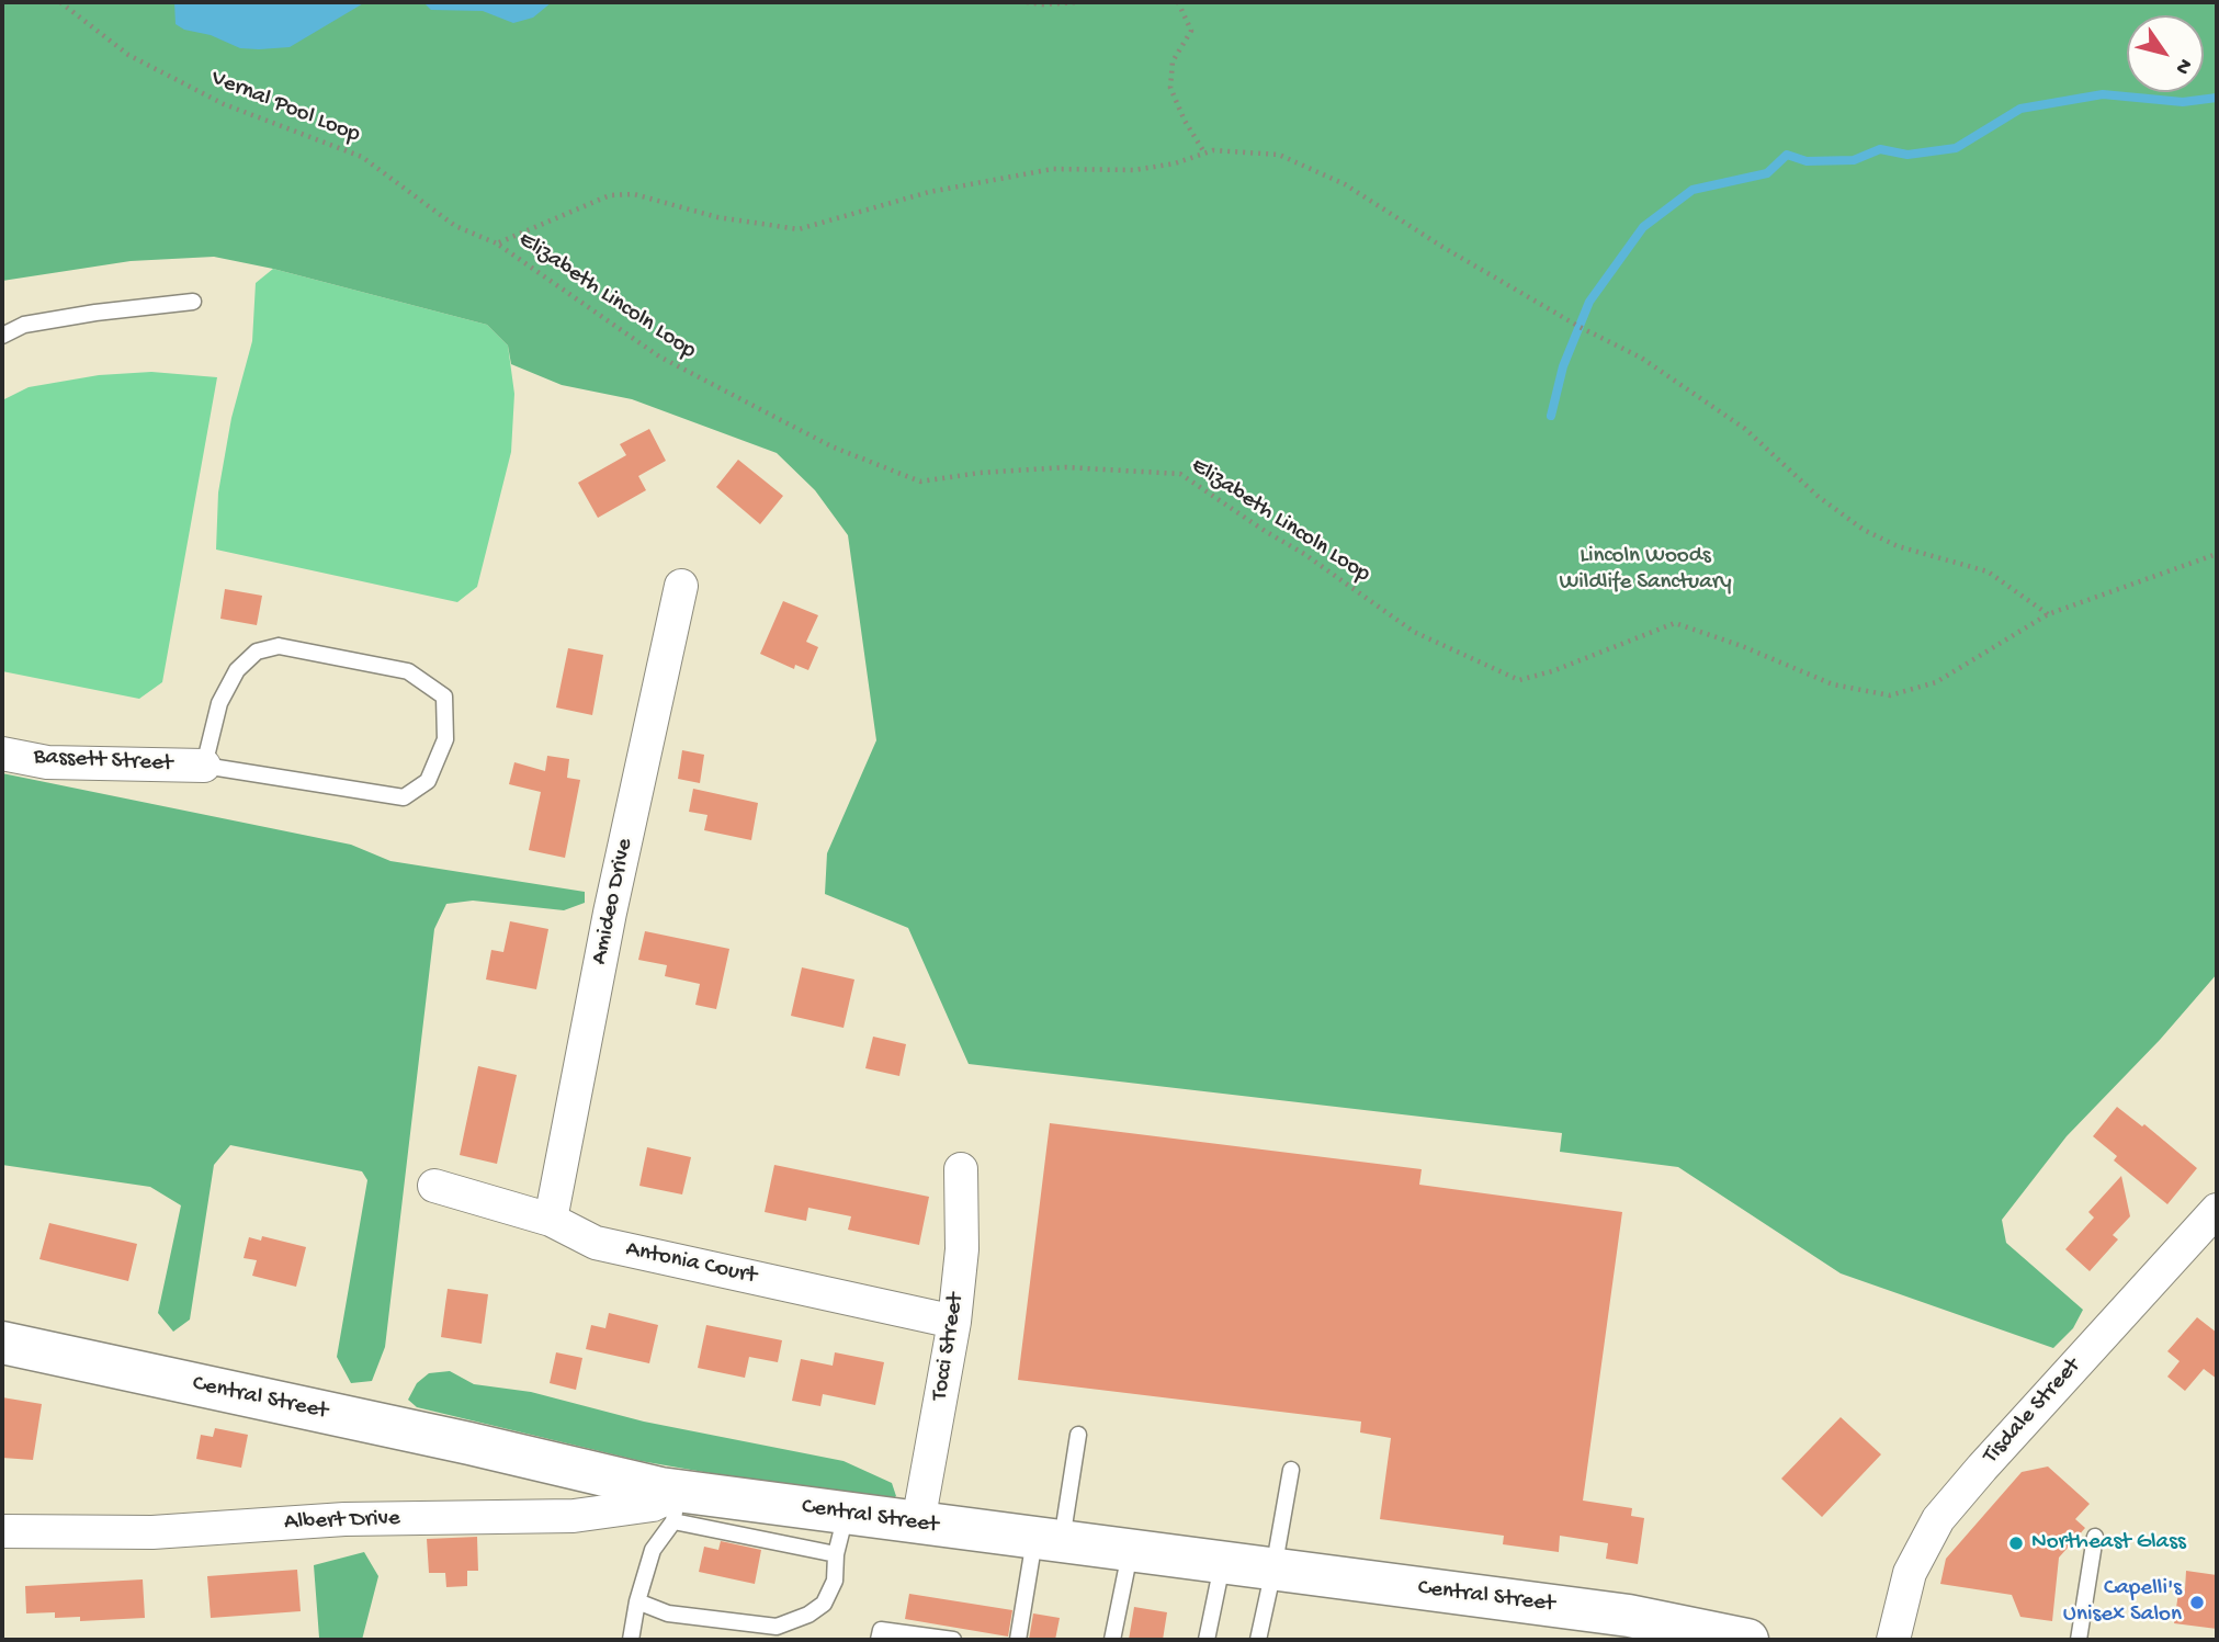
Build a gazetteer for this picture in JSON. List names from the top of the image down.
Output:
{
  "streets": {
    "main road": ["Central Street"],
    "street": [
      "Bassett Street",
      "Amideo Drive",
      "Antonia Court",
      "Tocci Street",
      "Tisdale Street",
      "Albert Drive"
    ],
    "path": ["Vernal Pool Loop", "Elizabeth Lincoln Loop"]
  },
  "crossings": [
    ["Vernal Pool Loop", "Elizabeth Lincoln Loop"],
    ["Amideo Drive", "Antonia Court"],
    ["Antonia Court", "Tocci Street"],
    ["Tocci Street", "Central Street"],
    ["Central Street", "Albert Drive"]
  ],
  "parks": ["Lincoln Woods Wildlife Sanctuary"],
  "places": ["Northeast Glass", "Capelli's Unisex Salon"],
  "north": "bottom right"
}
